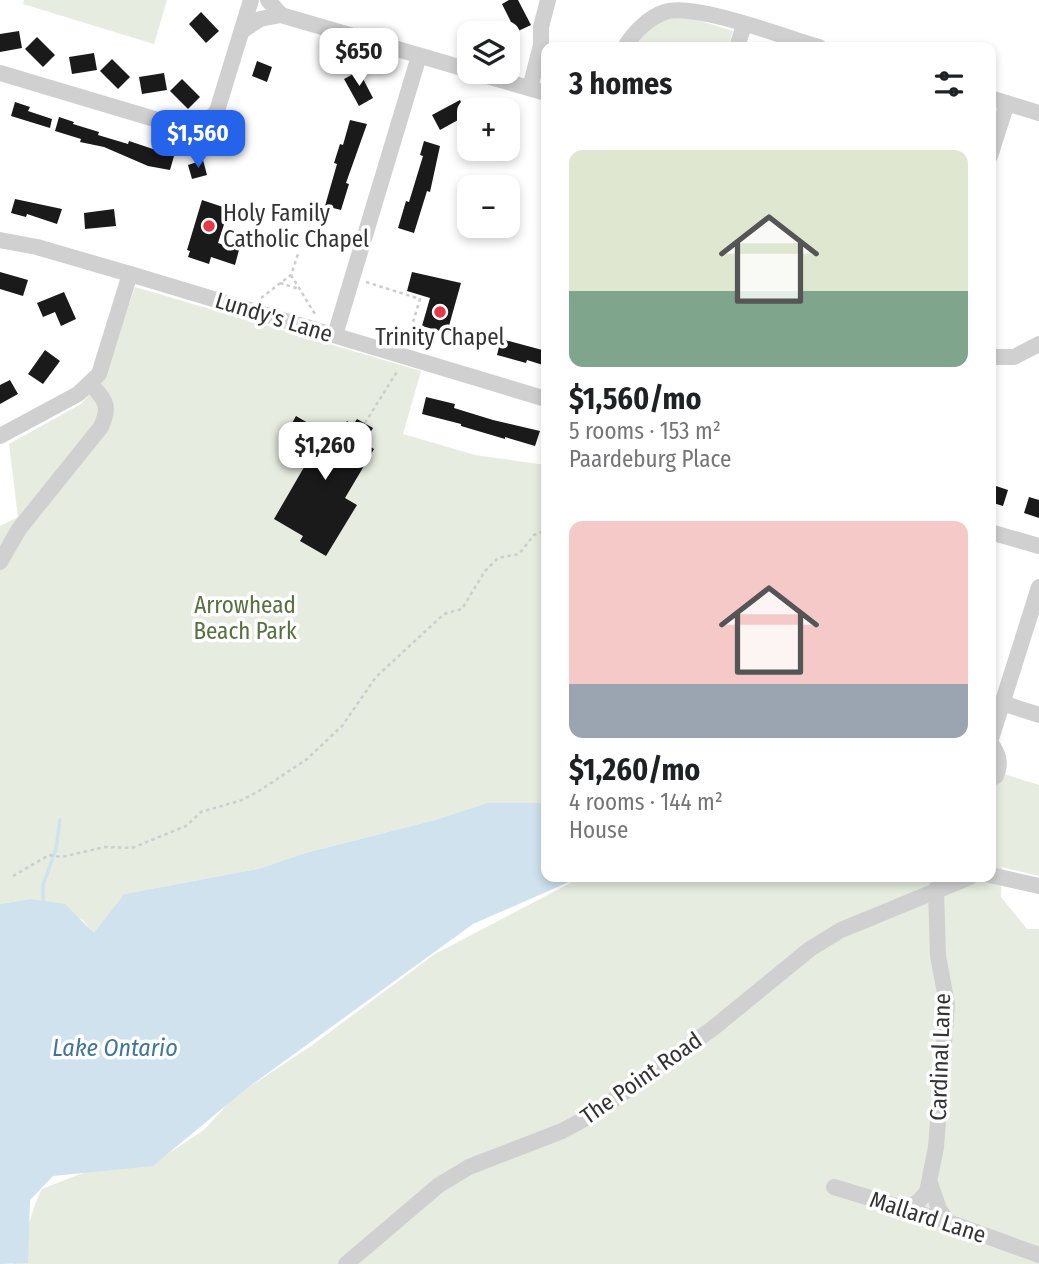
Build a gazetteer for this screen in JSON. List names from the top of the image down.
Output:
{
  "streets": {
    "street": [
      "Lundy's Lane",
      "Cardinal Lane",
      "The Point Road",
      "Mallard Lane"
    ]
  },
  "crossings": [
    ["Cardinal Lane", "The Point Road"]
  ],
  "water": ["Lake Ontario"],
  "parks": ["Arrowhead Beach Park"],
  "places": ["Holy Family Catholic Chapel", "Trinity Chapel"],
  "page": {
    "map_buttons": ["+", "−"],
    "price": ["$650", "$1,560", "$1,260"],
    "heading": "3 homes",
    "list": [
      {
        "name": "$1,560/mo",
        "note": "5 rooms · 153 m² · Paardeburg Place"
      },
      {
        "name": "$1,260/mo",
        "note": "4 rooms · 144 m² · House"
      }
    ]
  }
}
